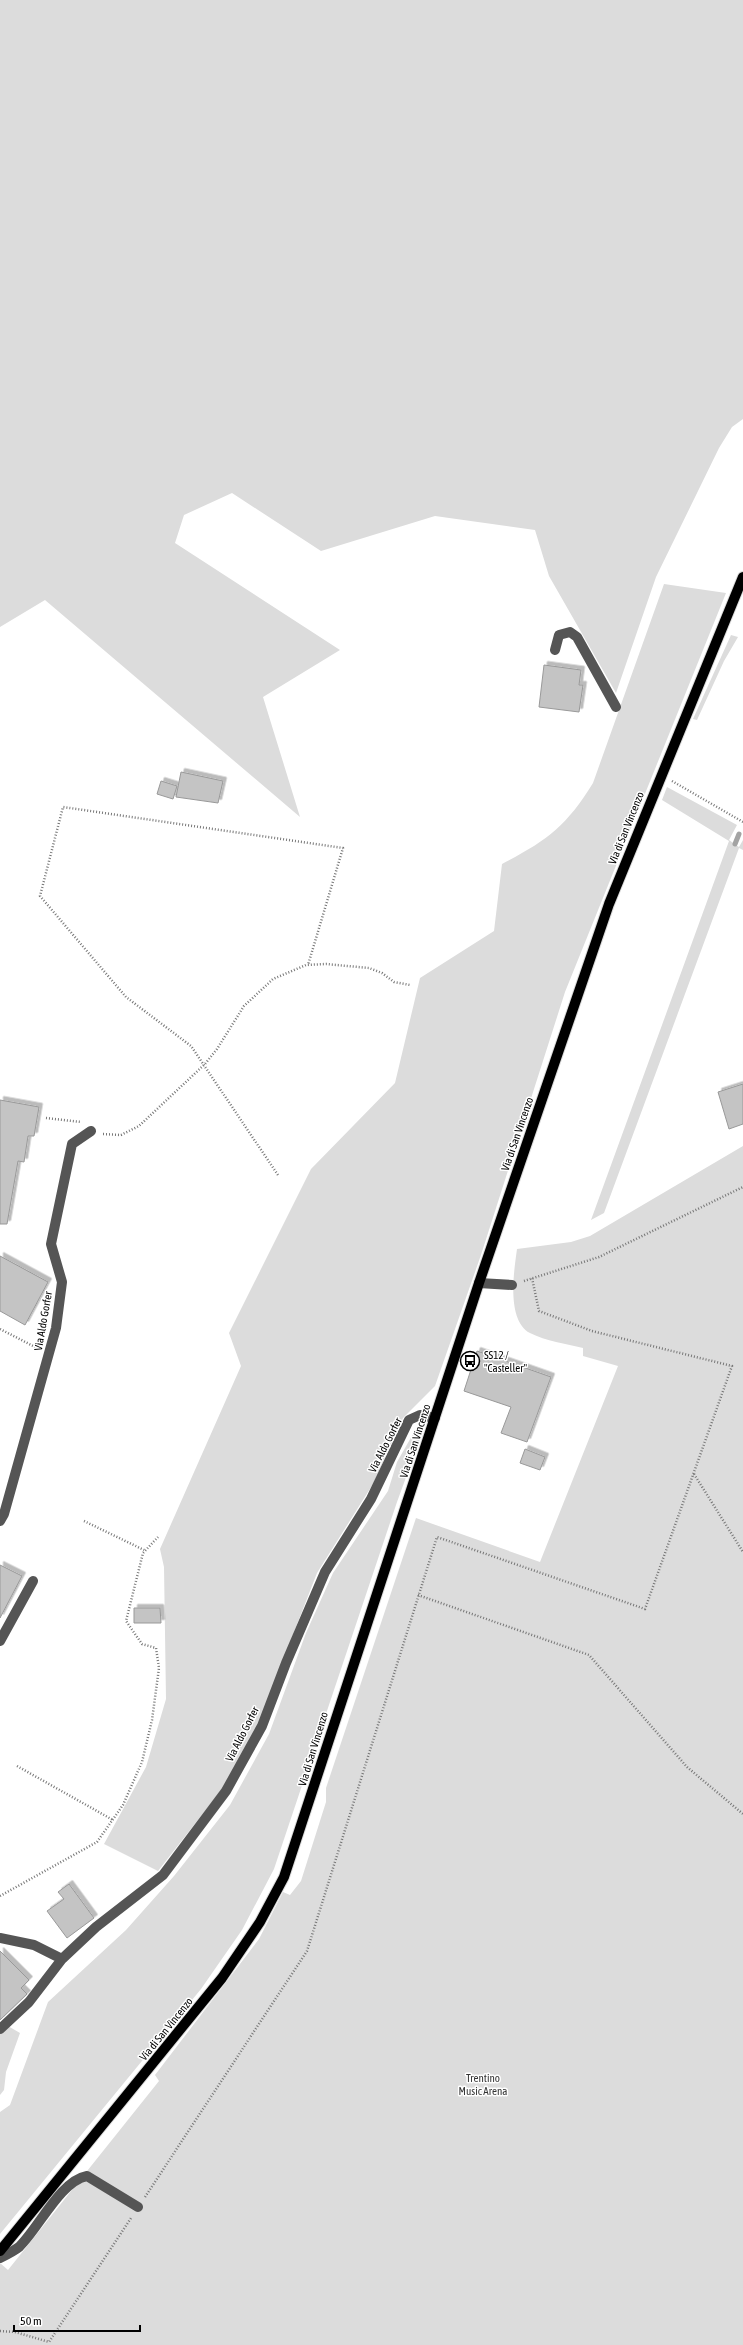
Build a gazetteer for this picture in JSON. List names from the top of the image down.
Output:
{
  "streets": {
    "main road": ["Via di San Vincenzo"],
    "street": ["Via Aldo Gorfer"]
  },
  "crossings": [
    ["Via di San Vincenzo", "Via Aldo Gorfer"]
  ],
  "parks": ["Trentino Music Arena"],
  "places": {
    "bus stop": ["SS12 / \"Casteller\""]
  },
  "scale_bar": "50 m"
}
